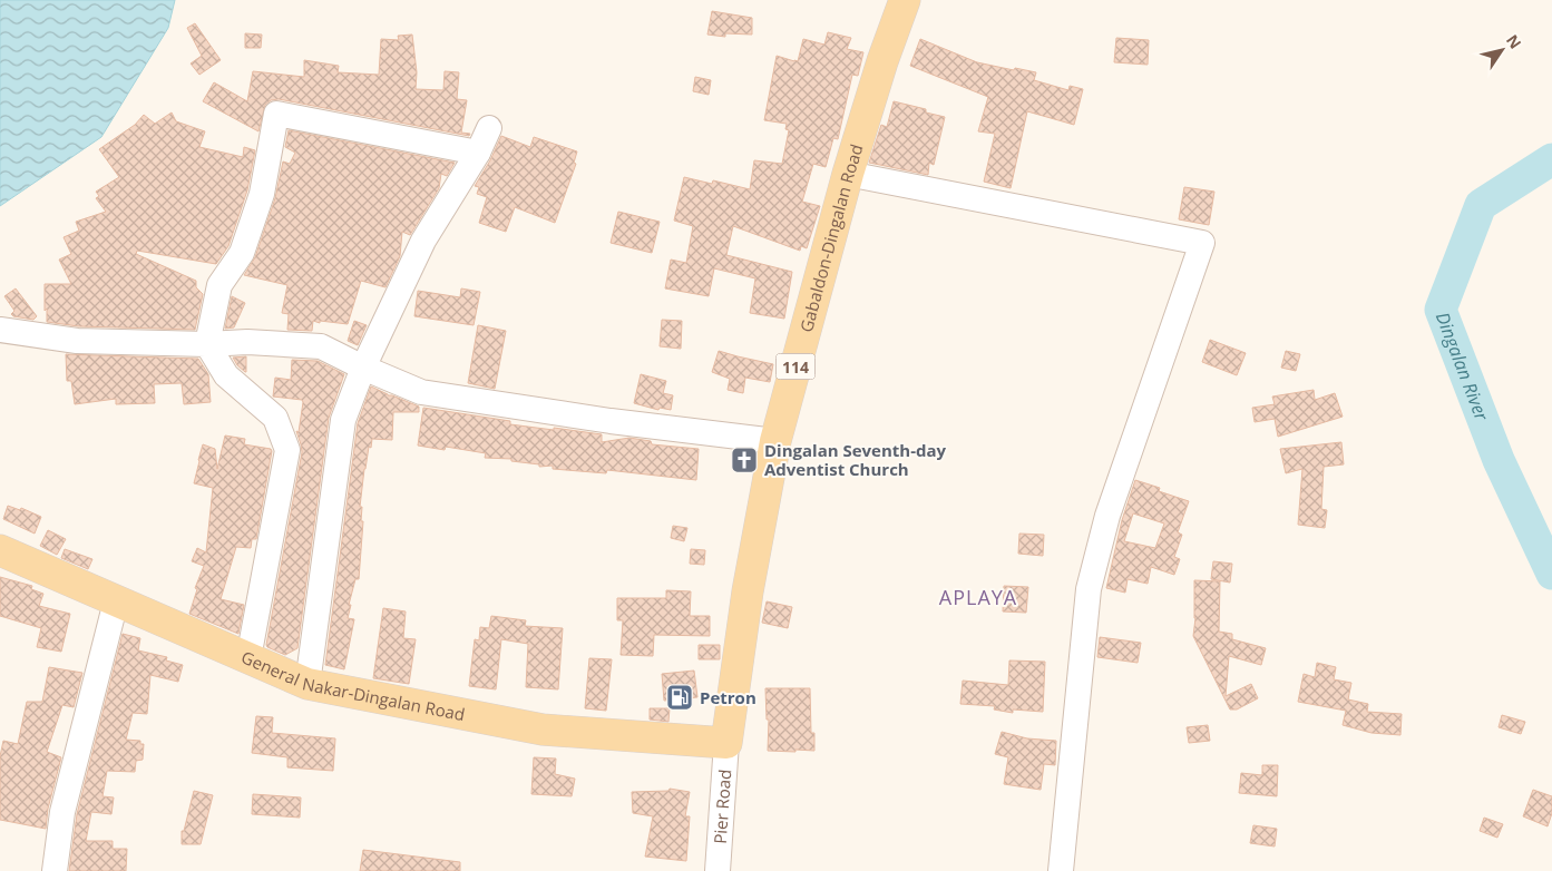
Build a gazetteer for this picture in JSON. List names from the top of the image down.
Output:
{
  "streets": {
    "main road": ["Gabaldon-Dingalan Road", "114", "General Nakar-Dingalan Road"],
    "street": ["Pier Road"]
  },
  "crossings": [
    ["Gabaldon-Dingalan Road", "General Nakar-Dingalan Road"],
    ["Gabaldon-Dingalan Road", "Pier Road"],
    ["General Nakar-Dingalan Road", "Pier Road"]
  ],
  "districts": ["APLAYA"],
  "water": ["Dingalan River"],
  "places": {
    "church": ["Dingalan Seventh-day Adventist Church"],
    "fuel station": ["Petron"]
  },
  "north": "top right"
}
